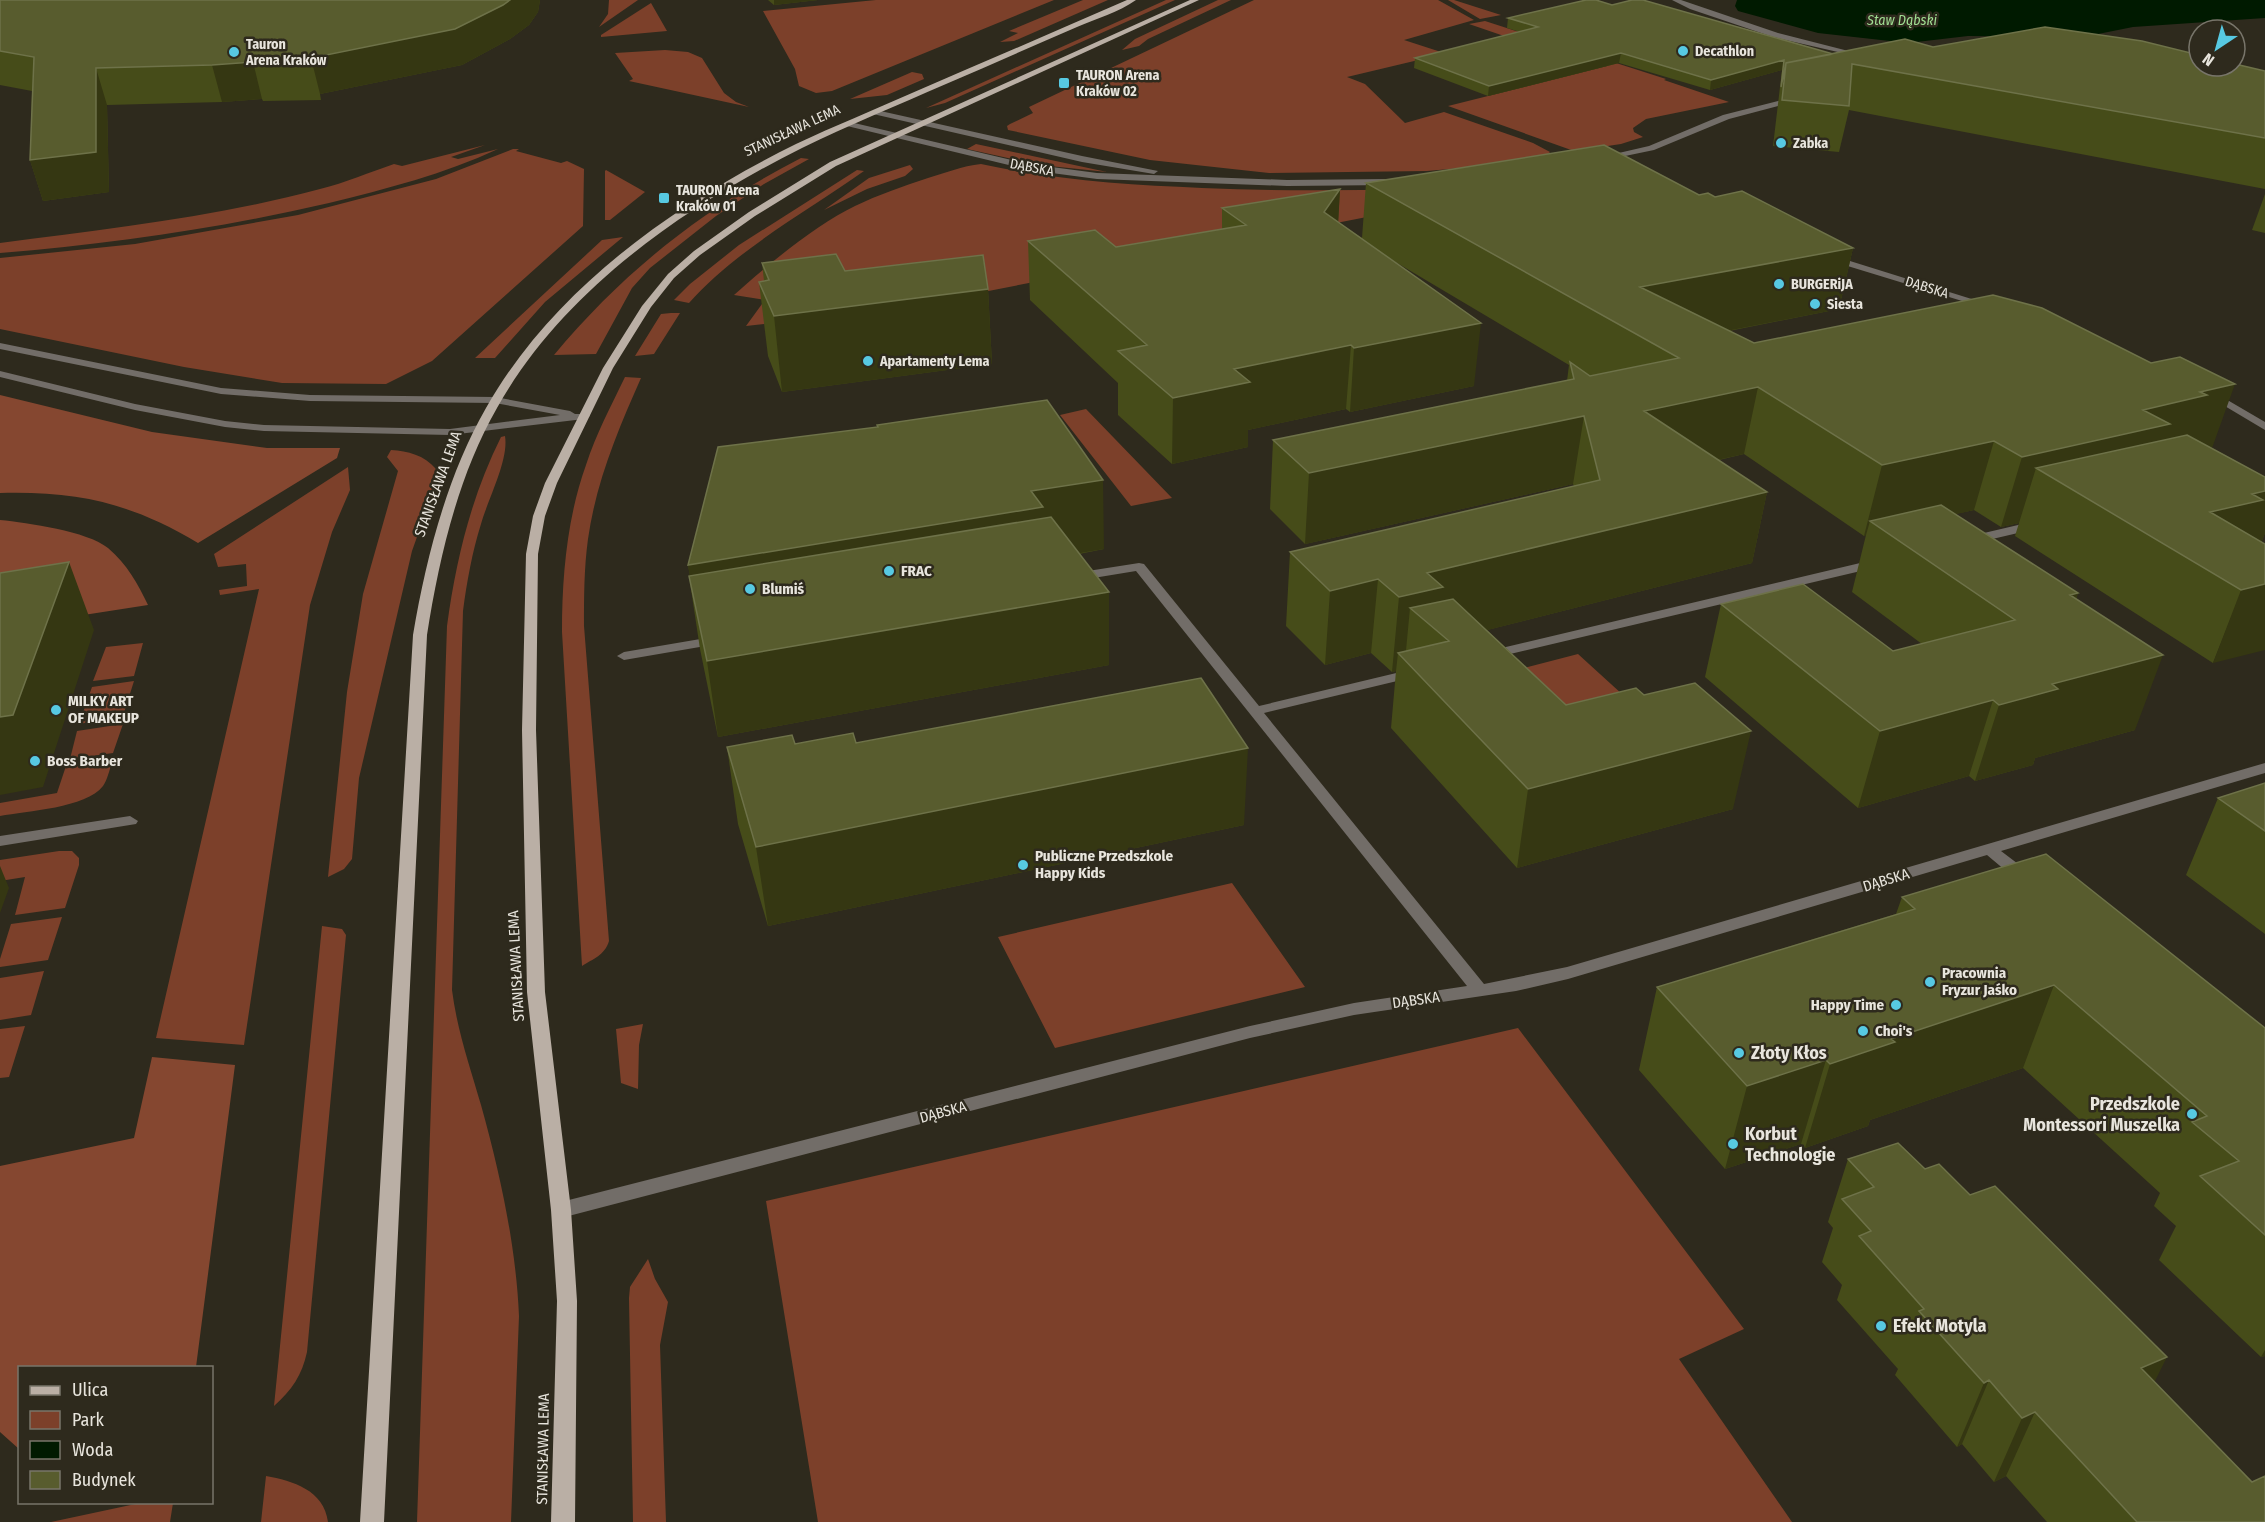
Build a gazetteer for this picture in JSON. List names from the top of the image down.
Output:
{
  "streets": {
    "main road": ["STANISŁAWA LEMA"],
    "street": ["DĄBSKA"]
  },
  "crossings": [
    ["STANISŁAWA LEMA", "DĄBSKA"]
  ],
  "water": ["Staw Dąbski"],
  "places": {
    "other": [
      "Decathlon",
      "Tauron Arena Kraków",
      "Zabka",
      "BURGERiJA",
      "Siesta",
      "Apartamenty Lema",
      "FRAC",
      "Blumiś",
      "MILKY ART OF MAKEUP",
      "Boss Barber",
      "Publiczne Przedszkole Happy Kids",
      "Pracownia Fryzur Jaśko",
      "Happy Time",
      "Choi's",
      "Złoty Kłos",
      "Przedszkole Montessori Muszelka",
      "Korbut Technologie",
      "Efekt Motyla"
    ],
    "transit": ["TAURON Arena Kraków 02", "TAURON Arena Kraków 01"]
  },
  "legend": [
    "Ulica",
    "Park",
    "Woda",
    "Budynek"
  ],
  "north": "bottom left"
}
